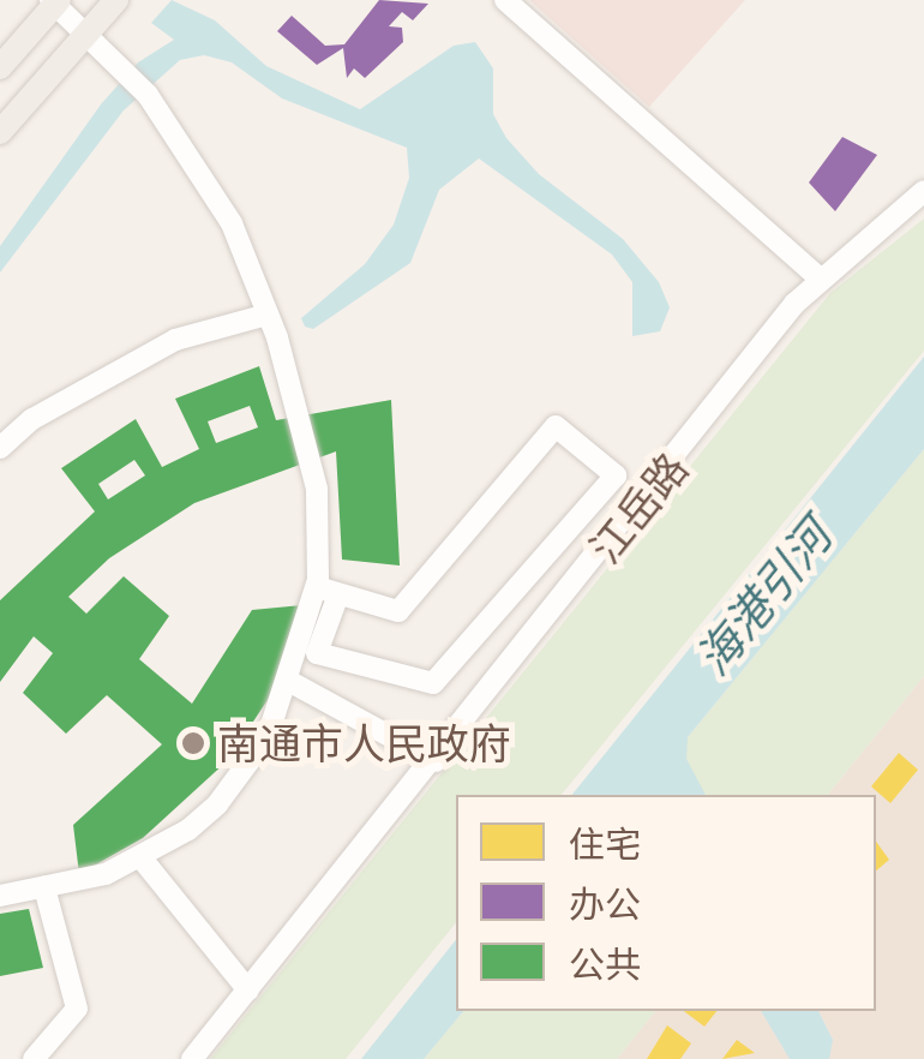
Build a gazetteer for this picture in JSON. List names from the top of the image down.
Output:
{
  "streets": {
    "street": ["江岳路"]
  },
  "water": ["海港引河"],
  "places": ["南通市人民政府"],
  "legend": ["住宅", "办公", "公共"]
}
